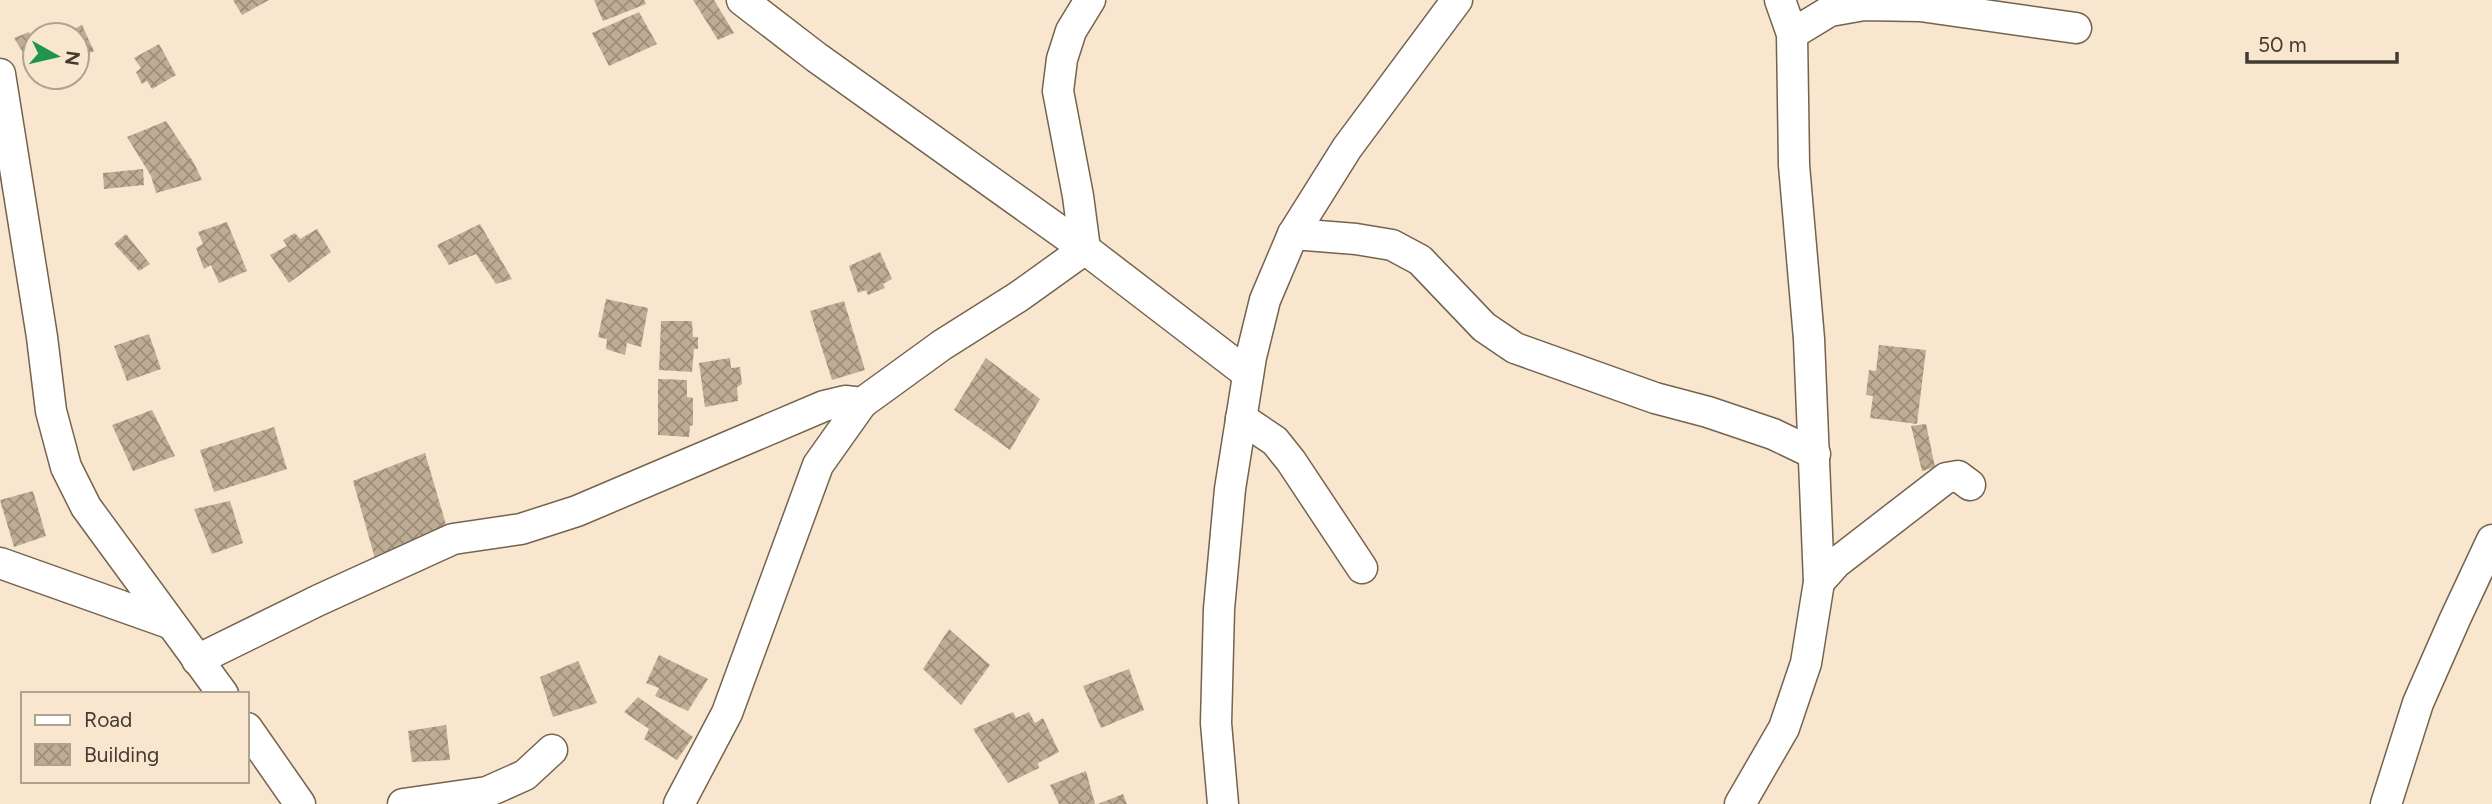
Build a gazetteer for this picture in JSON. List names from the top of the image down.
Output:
{
  "legend": ["Road", "Building"],
  "scale_bar": "50 m",
  "north": "right"
}
